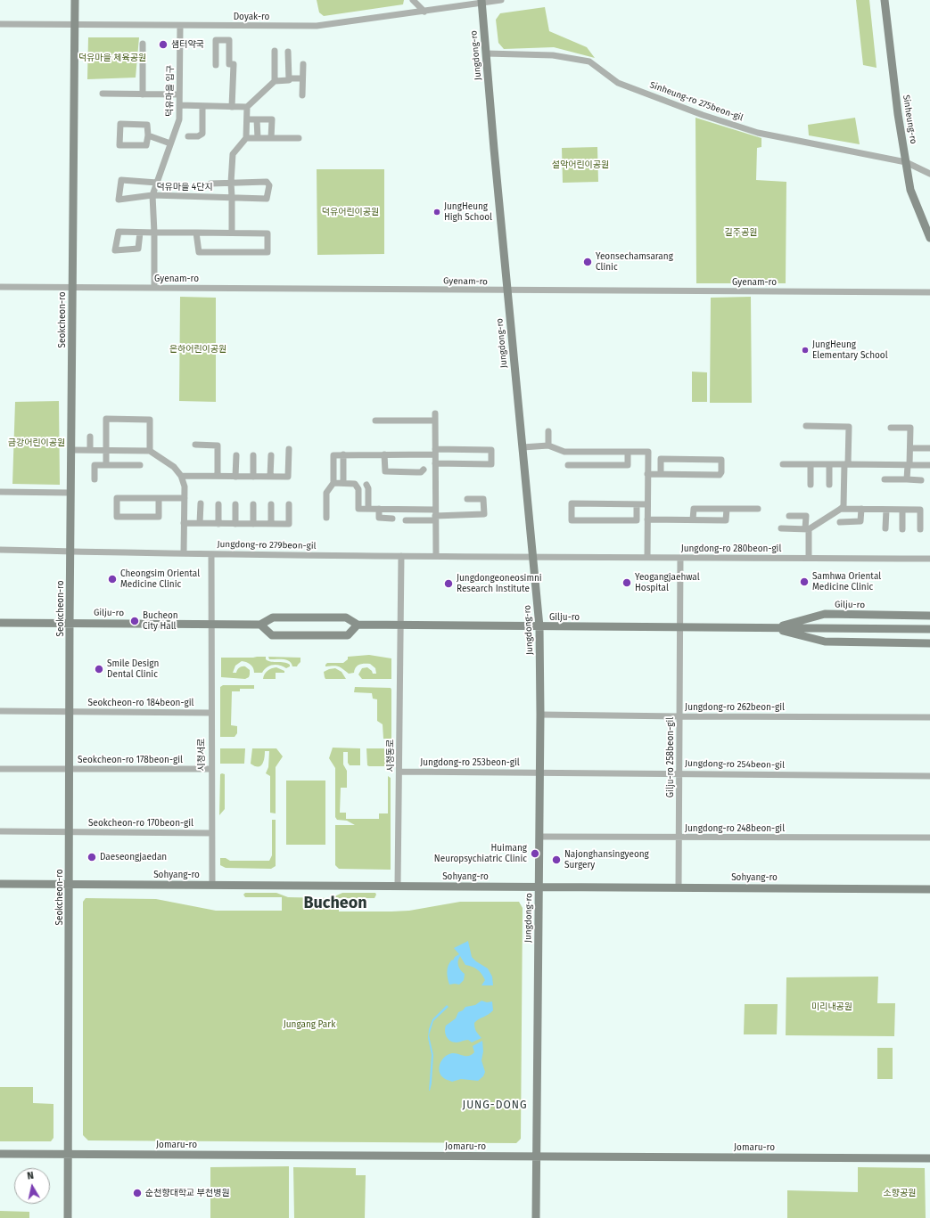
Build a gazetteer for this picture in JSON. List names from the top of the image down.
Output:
{
  "streets": {
    "street": [
      "Doyak-ro",
      "Jungdong-ro",
      "덕유마을 입구",
      "Sinheung-ro 275beon-gil",
      "Sinheung-ro",
      "덕유마을 4단지",
      "Gyenam-ro",
      "Seokcheon-ro",
      "Jungdong-ro 279beon-gil",
      "Jungdong-ro 280beon-gil",
      "Gilju-ro",
      "Seokcheon-ro 184beon-gil",
      "Jungdong-ro 262beon-gil",
      "시청서로",
      "시청동로",
      "Gilju-ro 258beon-gil",
      "Seokcheon-ro 178beon-gil",
      "Jungdong-ro 253beon-gil",
      "Jungdong-ro 254beon-gil",
      "Seokcheon-ro 170beon-gil",
      "Jungdong-ro 248beon-gil",
      "Sohyang-ro",
      "Jomaru-ro"
    ]
  },
  "crossings": [
    ["Doyak-ro", "Jungdong-ro"],
    ["Doyak-ro", "덕유마을 입구"],
    ["Doyak-ro", "Seokcheon-ro"],
    ["Jungdong-ro", "Sinheung-ro 275beon-gil"],
    ["Jungdong-ro", "Gyenam-ro"],
    ["Jungdong-ro", "Jungdong-ro 279beon-gil"],
    ["Jungdong-ro", "Jungdong-ro 280beon-gil"],
    ["Jungdong-ro", "Gilju-ro"],
    ["Jungdong-ro", "Jungdong-ro 262beon-gil"],
    ["Jungdong-ro", "Jungdong-ro 253beon-gil"],
    ["Jungdong-ro", "Jungdong-ro 254beon-gil"],
    ["Jungdong-ro", "Jungdong-ro 248beon-gil"],
    ["Jungdong-ro", "Sohyang-ro"],
    ["Jungdong-ro", "Jomaru-ro"],
    ["덕유마을 입구", "덕유마을 4단지"],
    ["Sinheung-ro 275beon-gil", "Sinheung-ro"],
    ["덕유마을 4단지", "Gyenam-ro"],
    ["Gyenam-ro", "Seokcheon-ro"],
    ["Seokcheon-ro", "Jungdong-ro 279beon-gil"],
    ["Seokcheon-ro", "Gilju-ro"],
    ["Seokcheon-ro", "Seokcheon-ro 184beon-gil"],
    ["Seokcheon-ro", "Seokcheon-ro 178beon-gil"],
    ["Seokcheon-ro", "Seokcheon-ro 170beon-gil"],
    ["Seokcheon-ro", "Sohyang-ro"],
    ["Seokcheon-ro", "Jomaru-ro"],
    ["Jungdong-ro 279beon-gil", "Jungdong-ro 280beon-gil"],
    ["Jungdong-ro 279beon-gil", "시청서로"],
    ["Jungdong-ro 279beon-gil", "시청동로"],
    ["Jungdong-ro 280beon-gil", "Gilju-ro 258beon-gil"],
    ["Gilju-ro", "시청서로"],
    ["Gilju-ro", "시청동로"],
    ["Gilju-ro", "Gilju-ro 258beon-gil"],
    ["Seokcheon-ro 184beon-gil", "시청서로"],
    ["Jungdong-ro 262beon-gil", "Gilju-ro 258beon-gil"],
    ["시청서로", "Seokcheon-ro 178beon-gil"],
    ["시청서로", "Seokcheon-ro 170beon-gil"],
    ["시청서로", "Sohyang-ro"],
    ["시청동로", "Jungdong-ro 253beon-gil"],
    ["시청동로", "Sohyang-ro"],
    ["Gilju-ro 258beon-gil", "Jungdong-ro 254beon-gil"],
    ["Gilju-ro 258beon-gil", "Jungdong-ro 248beon-gil"],
    ["Gilju-ro 258beon-gil", "Sohyang-ro"],
    ["Jungdong-ro 253beon-gil", "Jungdong-ro 254beon-gil"]
  ],
  "districts": ["Bucheon", "JUNG-DONG"],
  "parks": [
    "덕유마을 체육공원",
    "설악어린이공원",
    "덕유어린이공원",
    "길주공원",
    "은하어린이공원",
    "금강어린이공원",
    "미리내공원",
    "Jungang Park",
    "소향공원"
  ],
  "places": [
    "샘터약국",
    "JungHeung High School",
    "Yeonsechamsarang Clinic",
    "JungHeung Elementary School",
    "Cheongsim Oriental Medicine Clinic",
    "Samhwa Oriental Medicine Clinic",
    "Yeogangjaehwal Hospital",
    "Jungdongeoneosimni Research Institute",
    "Bucheon City Hall",
    "Smile Design Dental Clinic",
    "Huimang Neuropsychiatric Clinic",
    "Daeseongjaedan",
    "Najonghansingyeong Surgery",
    "순천향대학교 부천병원"
  ],
  "north": "top"
}
